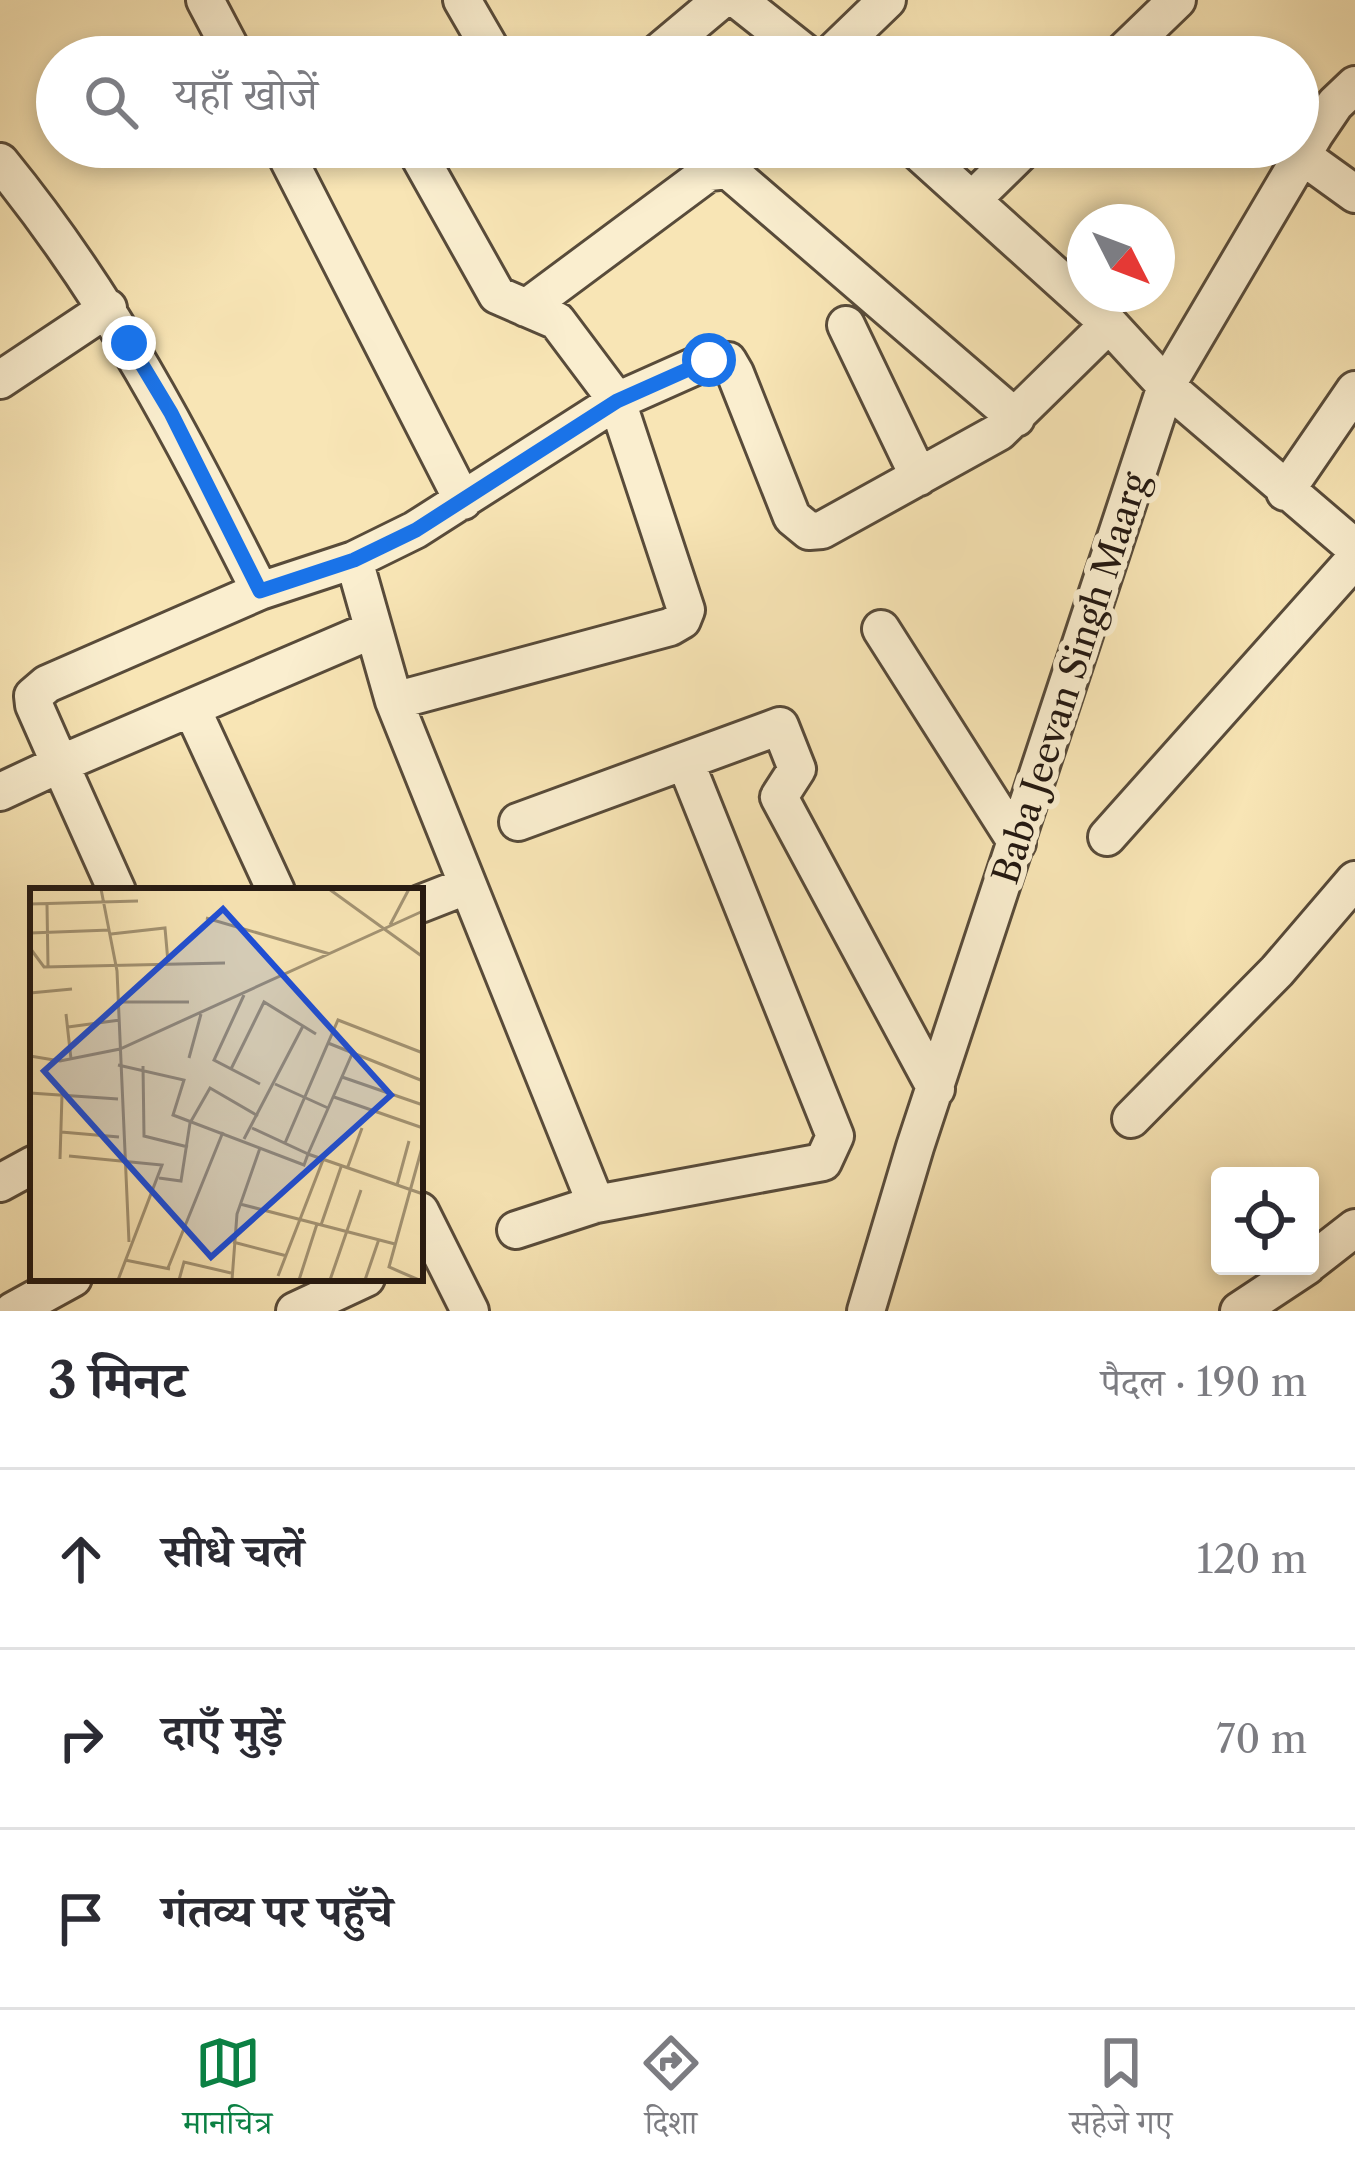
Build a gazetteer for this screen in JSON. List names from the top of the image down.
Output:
{
  "streets": {
    "street": ["Baba Jeevan Singh Maarg"]
  },
  "north": "bottom right",
  "page": {
    "search": "यहाँ खोजें",
    "heading": ["3 मिनट", "पैदल · 190 m"],
    "list": [
      ["सीधे चलें", "120 m"],
      ["दाएँ मुड़ें", "70 m"],
      "गंतव्य पर पहुँचे"
    ],
    "nav": ["मानचित्र", "दिशा", "सहेजे गए"]
  }
}
